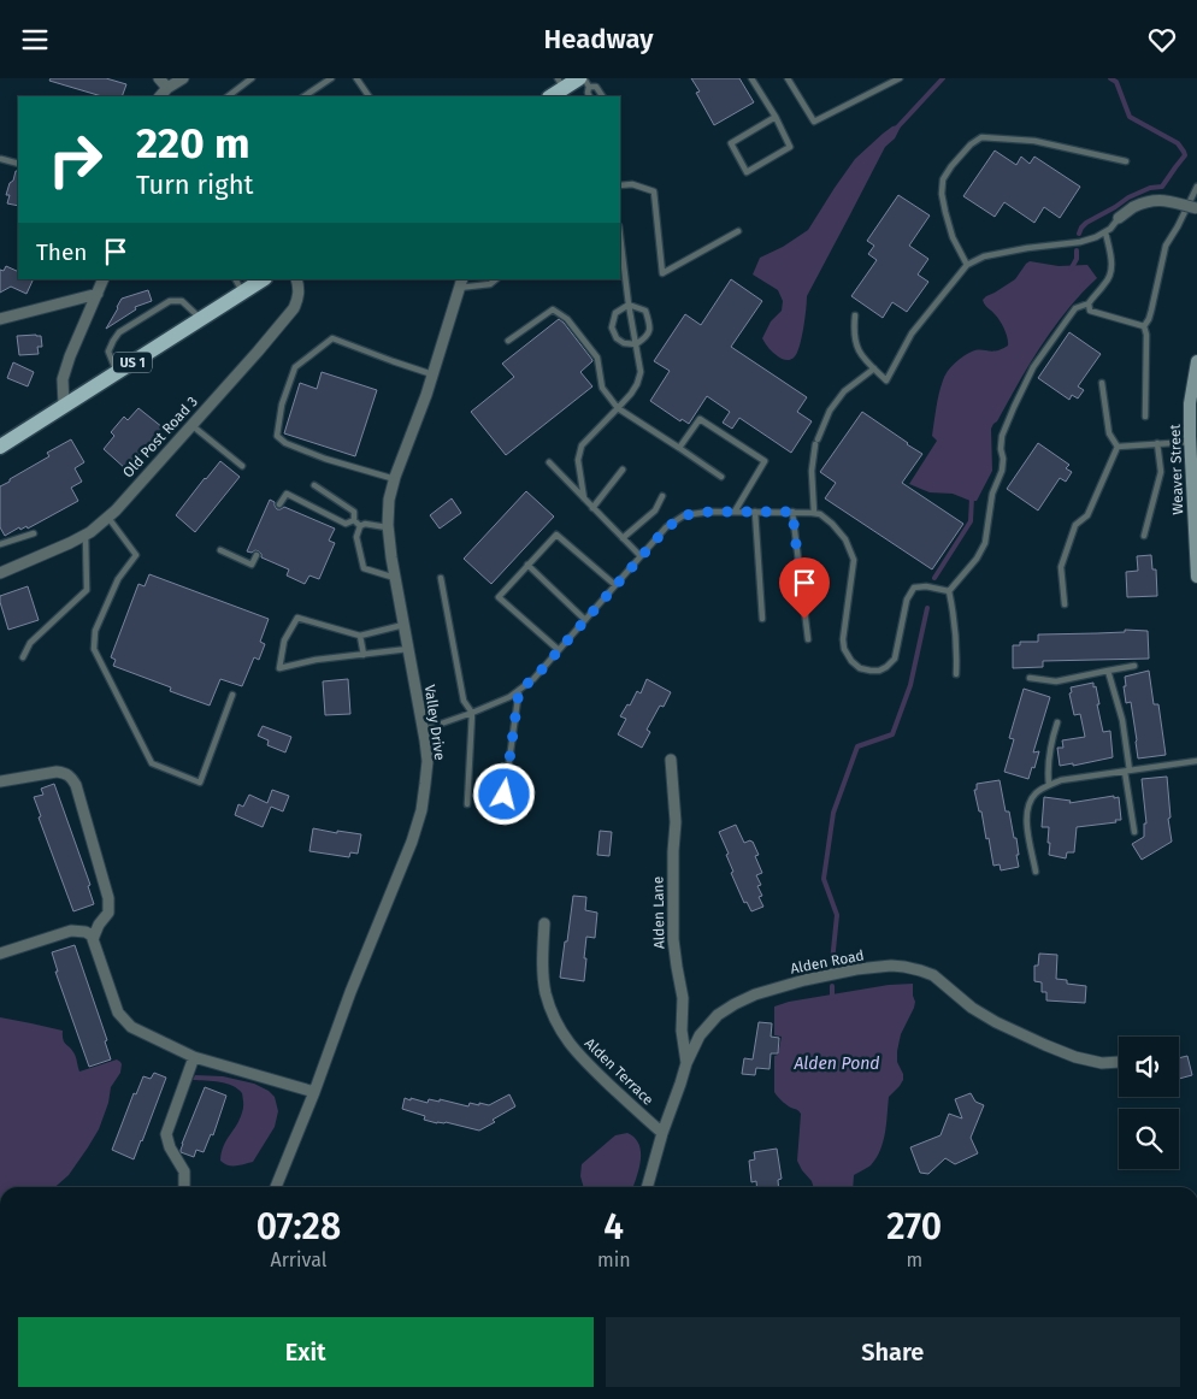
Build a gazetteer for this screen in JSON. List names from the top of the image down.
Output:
{
  "streets": {
    "main road": ["US 1"],
    "street": [
      "Old Post Road 3",
      "Weaver Street",
      "Valley Drive",
      "Alden Lane",
      "Alden Road",
      "Alden Terrace"
    ]
  },
  "crossings": [
    ["Alden Lane", "Alden Road"],
    ["Alden Road", "Alden Terrace"]
  ],
  "water": ["Alden Pond"],
  "page": {
    "header": "Headway",
    "turn": ["220 m", "Turn right"],
    "then": "Then",
    "eta": [
      "07:28",
      "Arrival",
      "4",
      "min",
      "270",
      "m"
    ],
    "buttons": ["Exit", "Share"]
  }
}
